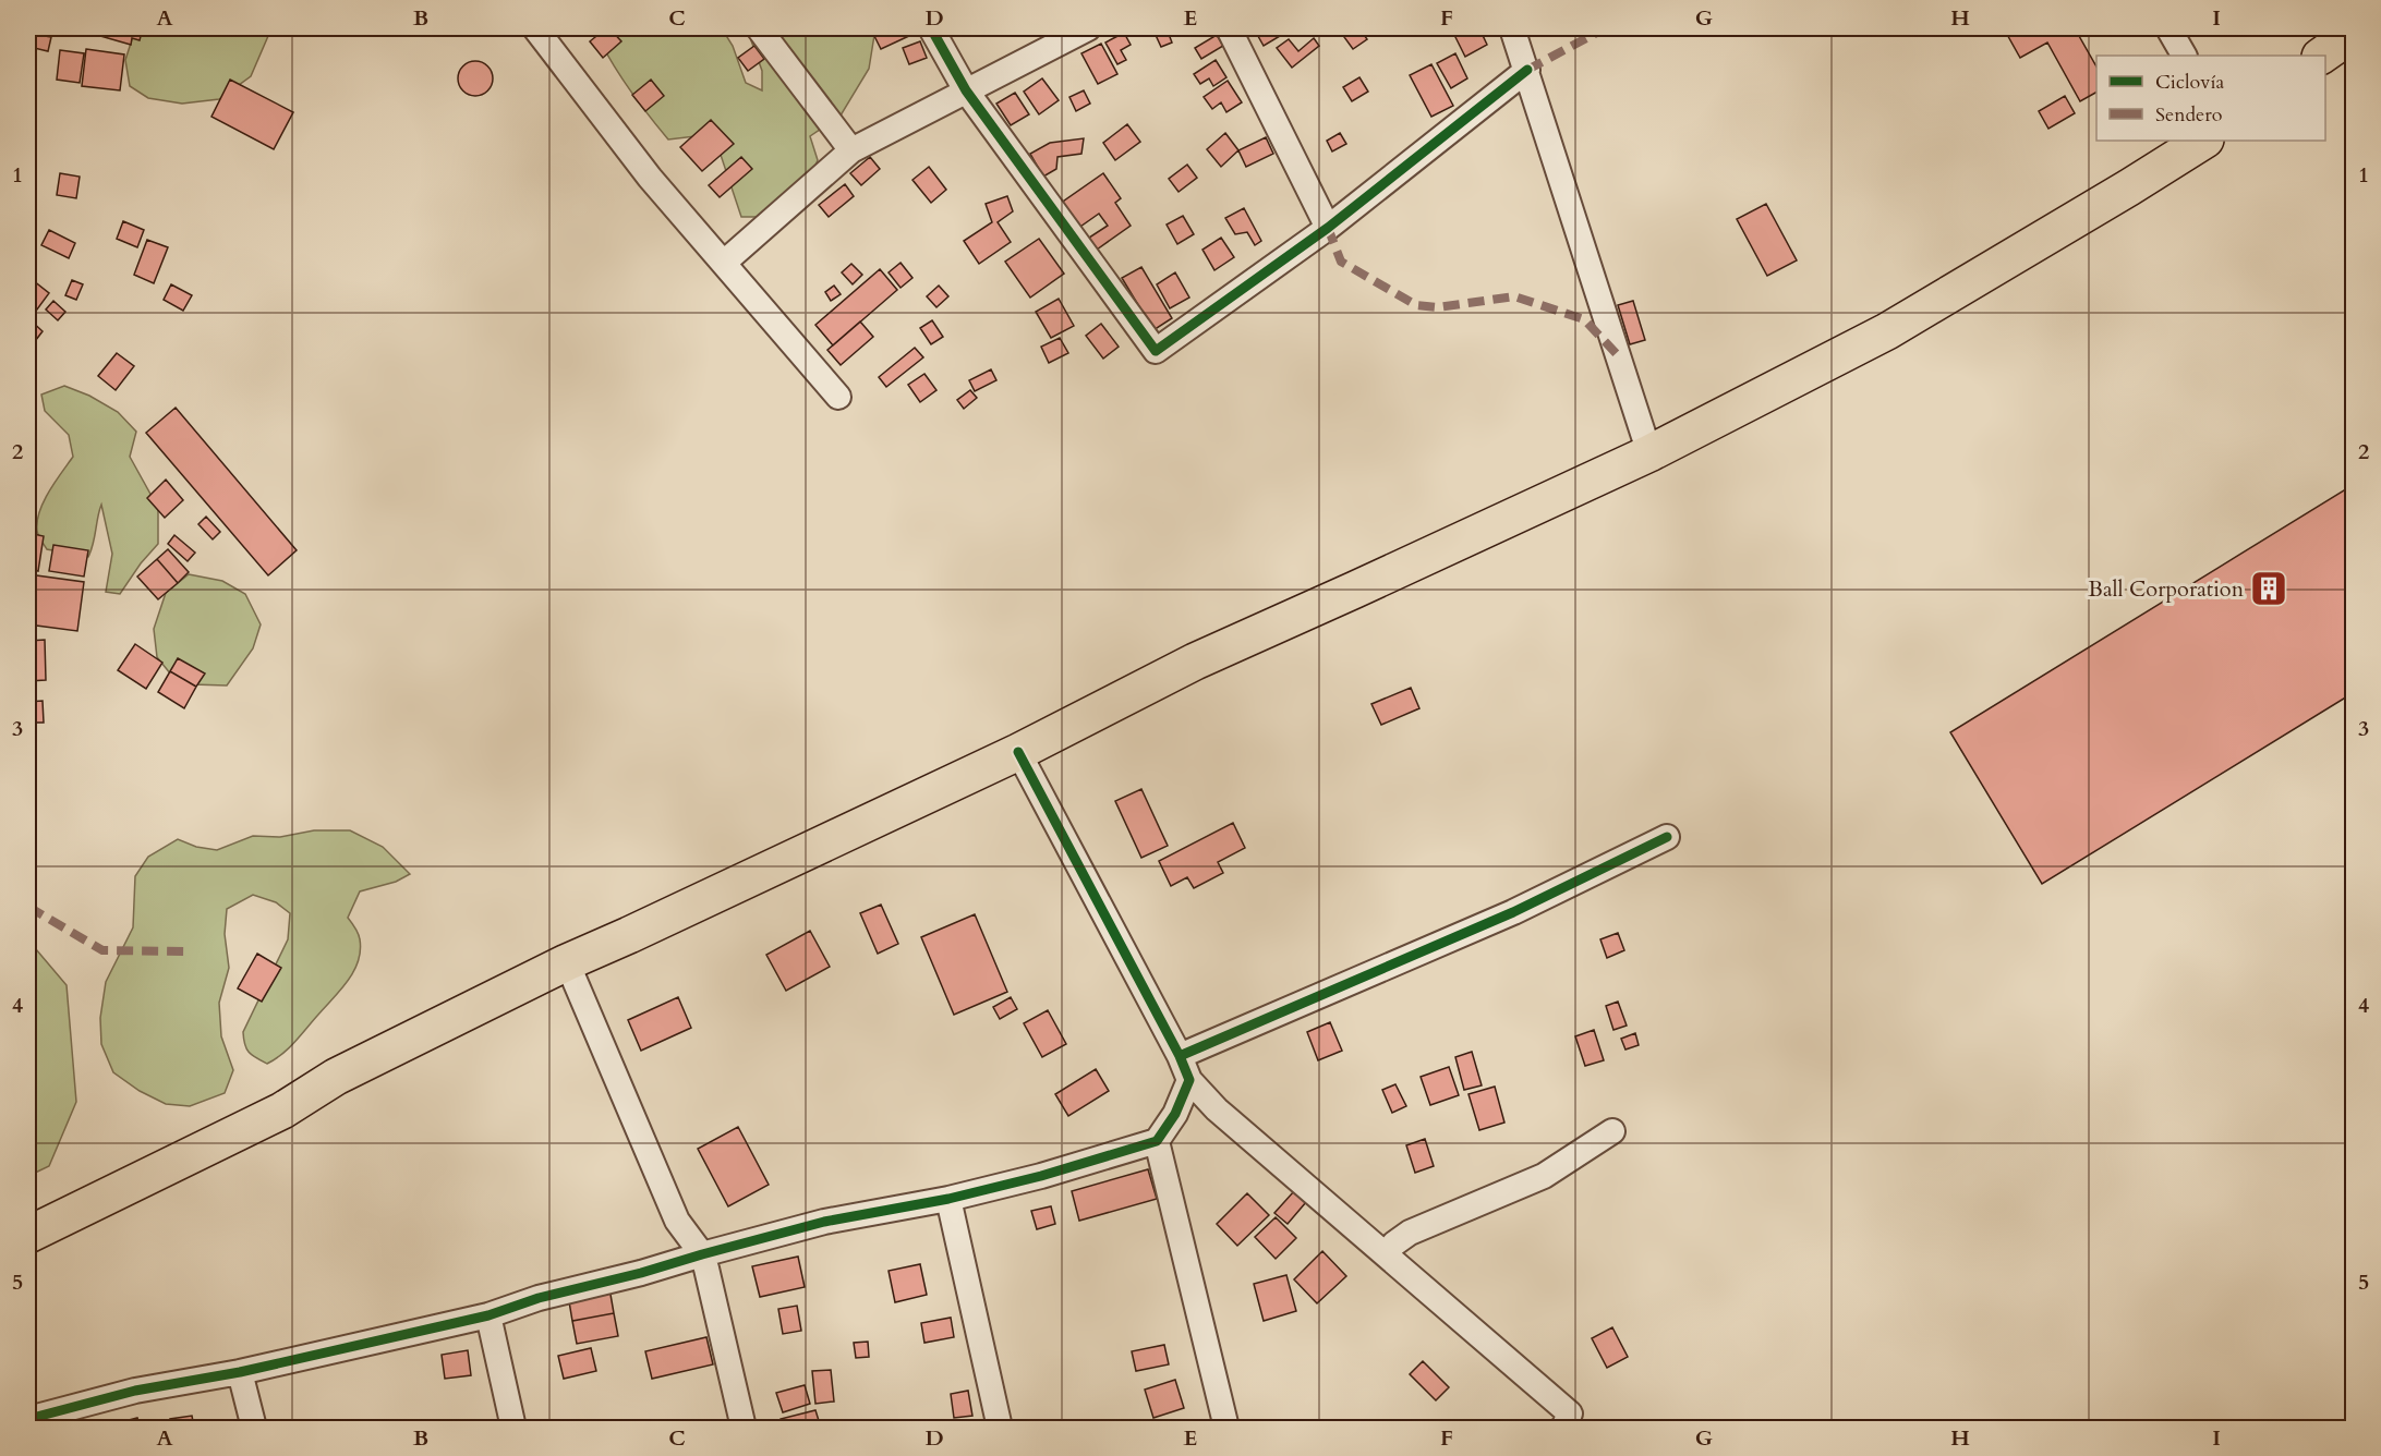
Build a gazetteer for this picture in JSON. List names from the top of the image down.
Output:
{
  "places": {
    "building": ["Ball Corporation"]
  },
  "legend": ["Ciclovía", "Sendero"],
  "grid": {
    "columns": [
      "A",
      "B",
      "C",
      "D",
      "E",
      "F",
      "G",
      "H",
      "I"
    ],
    "rows": [
      "1",
      "2",
      "3",
      "4",
      "5"
    ]
  }
}
